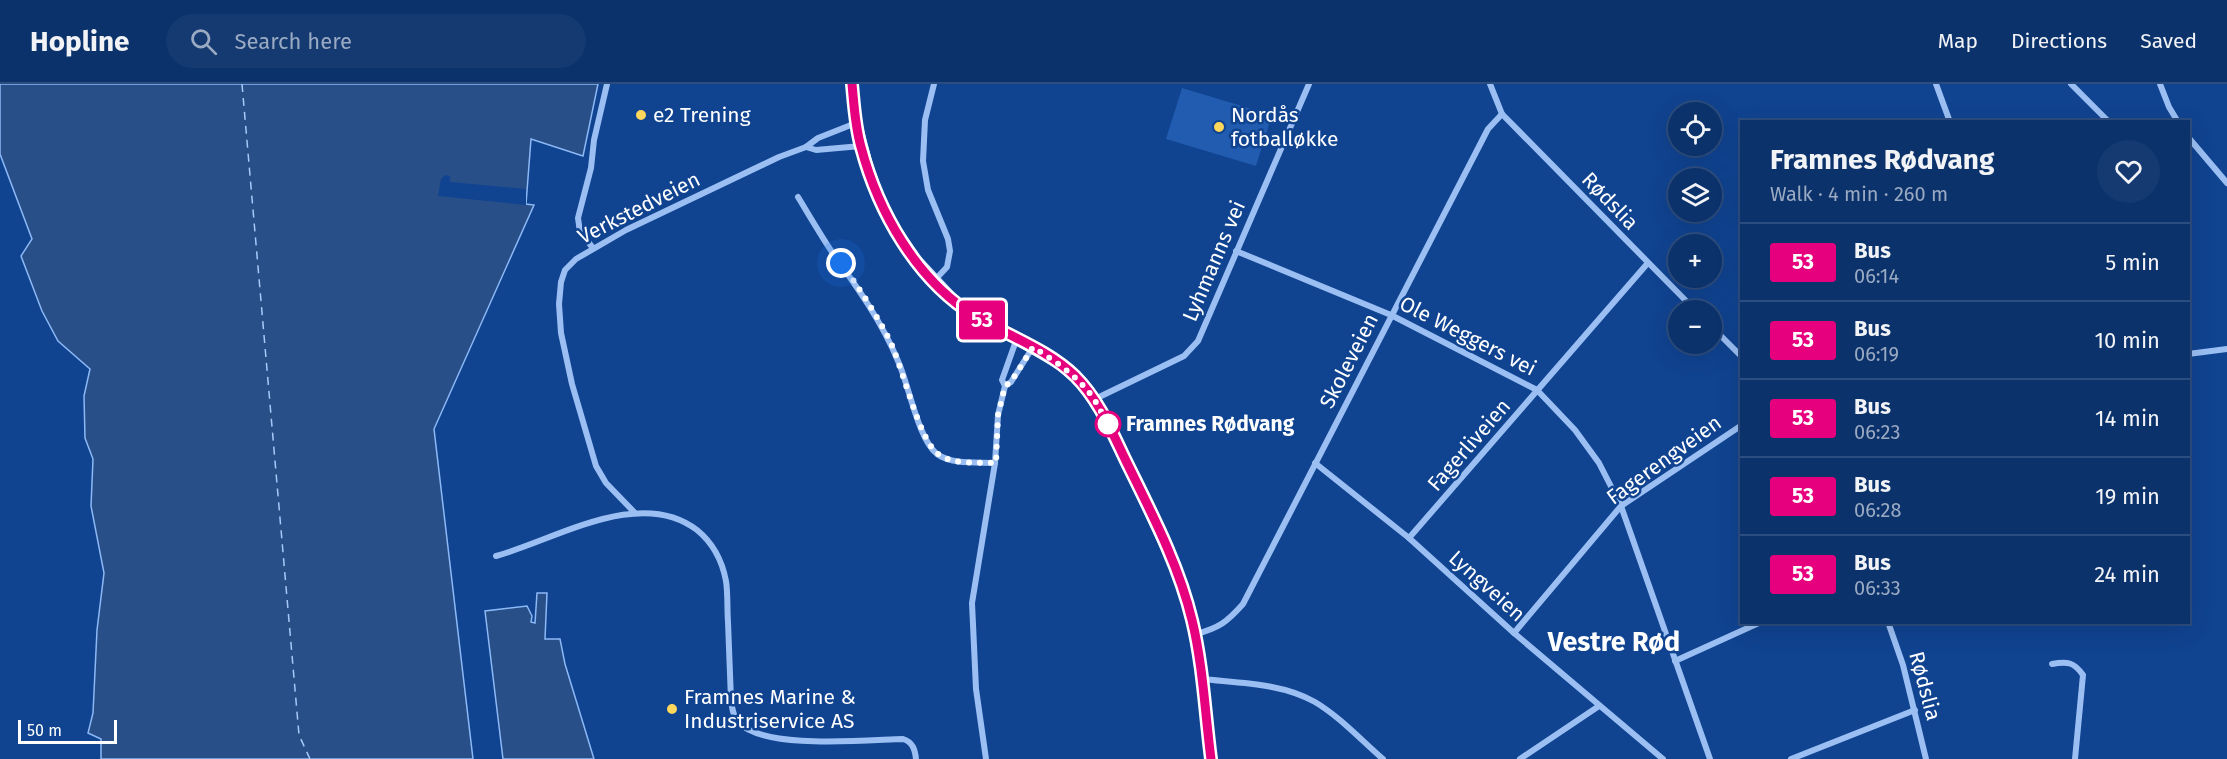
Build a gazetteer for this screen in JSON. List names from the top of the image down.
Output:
{
  "streets": {
    "street": [
      "Rødslia",
      "Verkstedveien",
      "Lyhmanns vei",
      "Ole Weggers vei",
      "Skoleveien",
      "Fagerliveien",
      "Fagerengveien",
      "Lyngveien"
    ]
  },
  "crossings": [
    ["Rødslia", "Skoleveien"],
    ["Rødslia", "Fagerliveien"],
    ["Lyhmanns vei", "Ole Weggers vei"],
    ["Ole Weggers vei", "Skoleveien"],
    ["Ole Weggers vei", "Fagerliveien"],
    ["Ole Weggers vei", "Fagerengveien"],
    ["Skoleveien", "Lyngveien"],
    ["Fagerliveien", "Lyngveien"],
    ["Fagerengveien", "Lyngveien"]
  ],
  "districts": ["Vestre Rød"],
  "places": [
    "e2 Trening",
    "Nordås fotballøkke",
    "Framnes Rødvang",
    "Framnes Marine & Industriservice AS"
  ],
  "lines": ["bus line 53"],
  "scale_bar": "50 m",
  "page": {
    "header": "Hopline",
    "search": "Search here",
    "nav": ["Map", "Directions", "Saved"],
    "on_map": "53",
    "map_buttons": ["+", "−"],
    "heading": ["Framnes Rødvang", "Walk · 4 min · 260 m"],
    "list": [
      {
        "mark": "53",
        "name": "Bus",
        "note": "06:14",
        "value": "5 min"
      },
      {
        "mark": "53",
        "name": "Bus",
        "note": "06:19",
        "value": "10 min"
      },
      {
        "mark": "53",
        "name": "Bus",
        "note": "06:23",
        "value": "14 min"
      },
      {
        "mark": "53",
        "name": "Bus",
        "note": "06:28",
        "value": "19 min"
      },
      {
        "mark": "53",
        "name": "Bus",
        "note": "06:33",
        "value": "24 min"
      }
    ],
    "scale": "50 m"
  }
}
